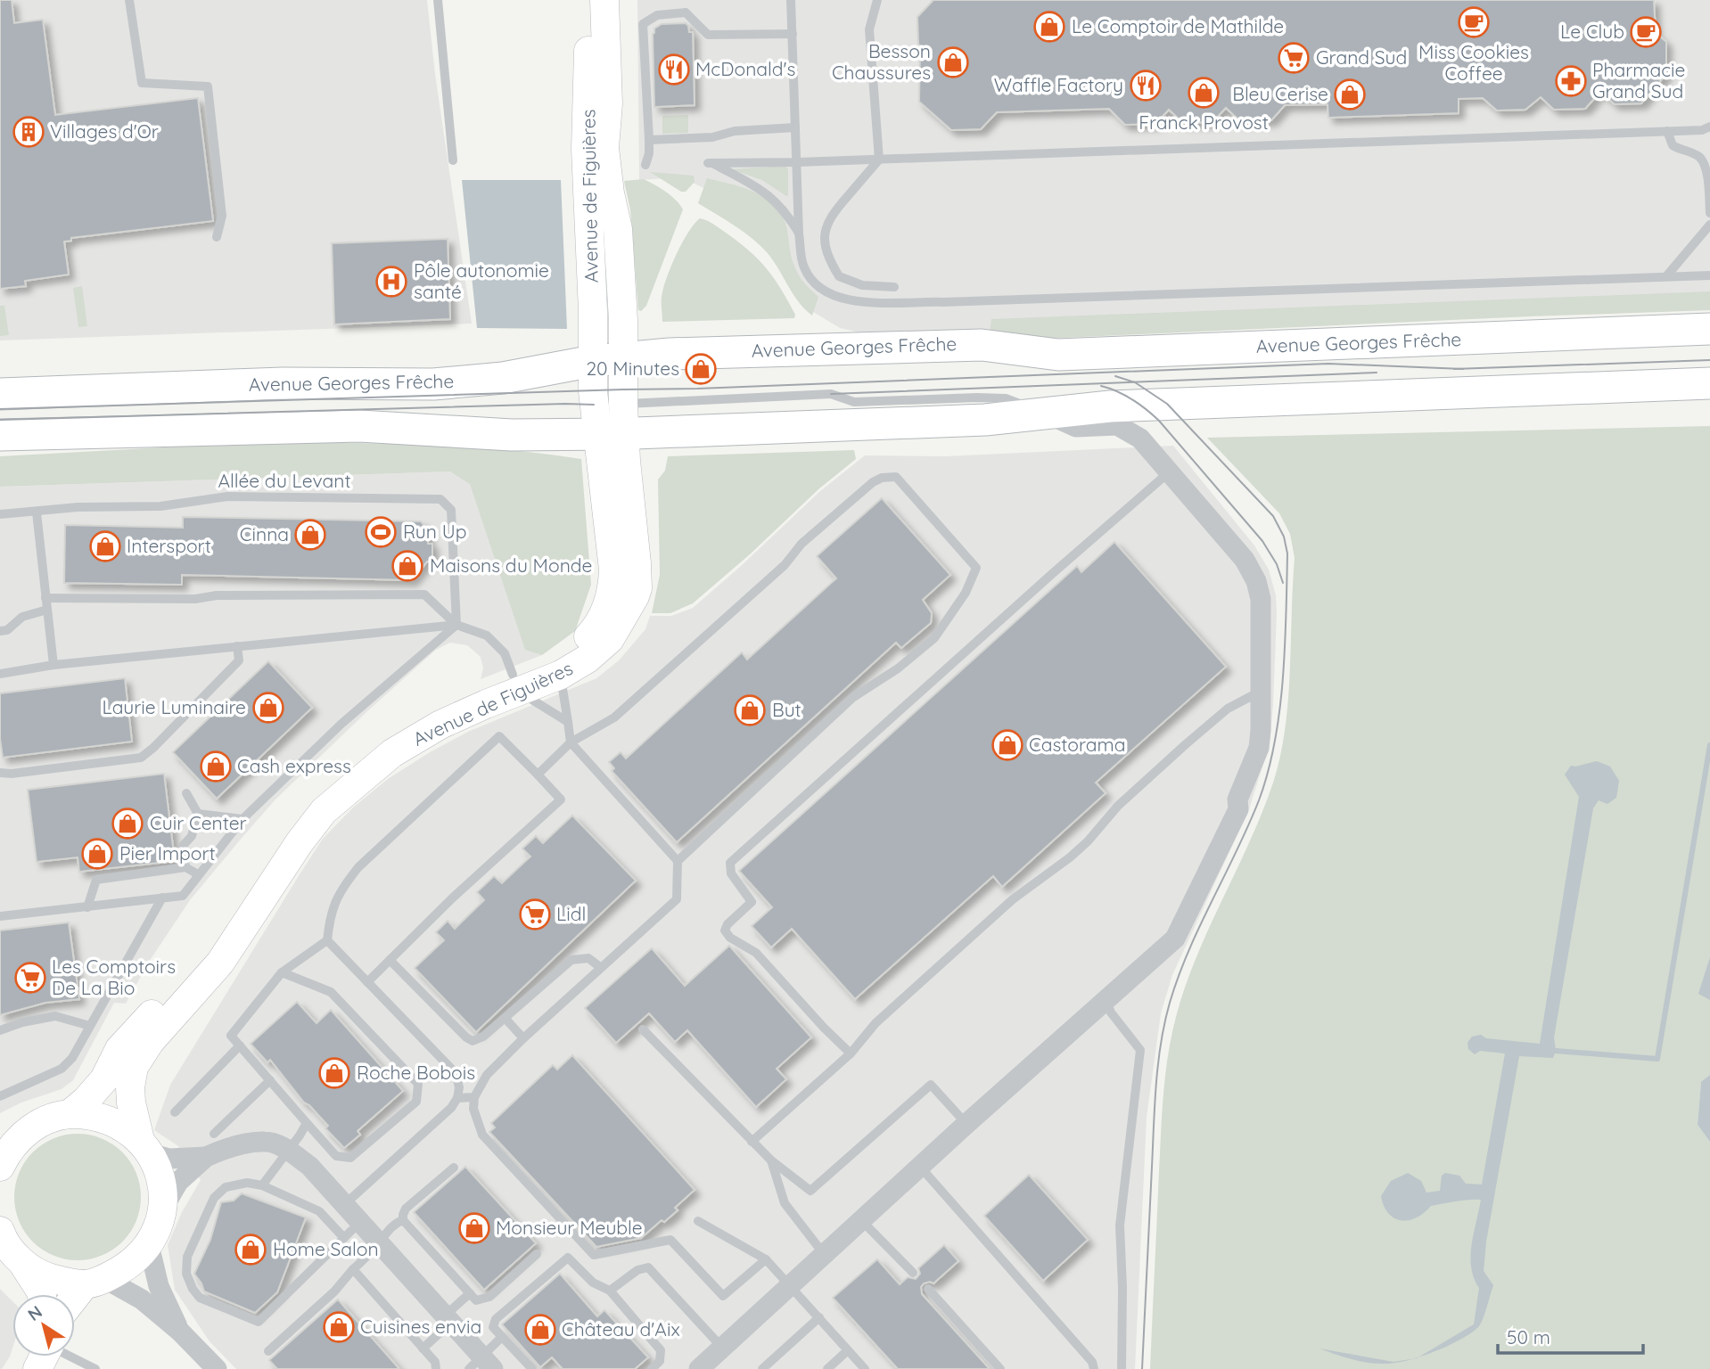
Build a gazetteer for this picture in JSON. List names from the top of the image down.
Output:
{
  "streets": {
    "main road": ["Avenue de Figuières", "Avenue Georges Frêche"],
    "lane": ["Allée du Levant"]
  },
  "crossings": [
    ["Avenue de Figuières", "Avenue Georges Frêche"]
  ],
  "places": {
    "cafe": ["Miss Cookies Coffee", "Le Club"],
    "shop": [
      "Le Comptoir de Mathilde",
      "Besson Chaussures",
      "Franck Provost",
      "Bleu Cerise",
      "20 Minutes",
      "Cinna",
      "Intersport",
      "Maisons du Monde",
      "Laurie Luminaire",
      "But",
      "Castorama",
      "Cash express",
      "Cuir Center",
      "Pier Import",
      "Roche Bobois",
      "Monsieur Meuble",
      "Home Salon",
      "Cuisines envia",
      "Château d'Aix"
    ],
    "supermarket": ["Grand Sud", "Lidl", "Les Comptoirs De La Bio"],
    "restaurant": ["McDonald's", "Waffle Factory"],
    "pharmacy": ["Pharmacie Grand Sud"],
    "building": ["Villages d'Or"],
    "hospital": ["Pôle autonomie santé"],
    "sports": ["Run Up"]
  },
  "scale_bar": "50 m",
  "north": "top left"
}
